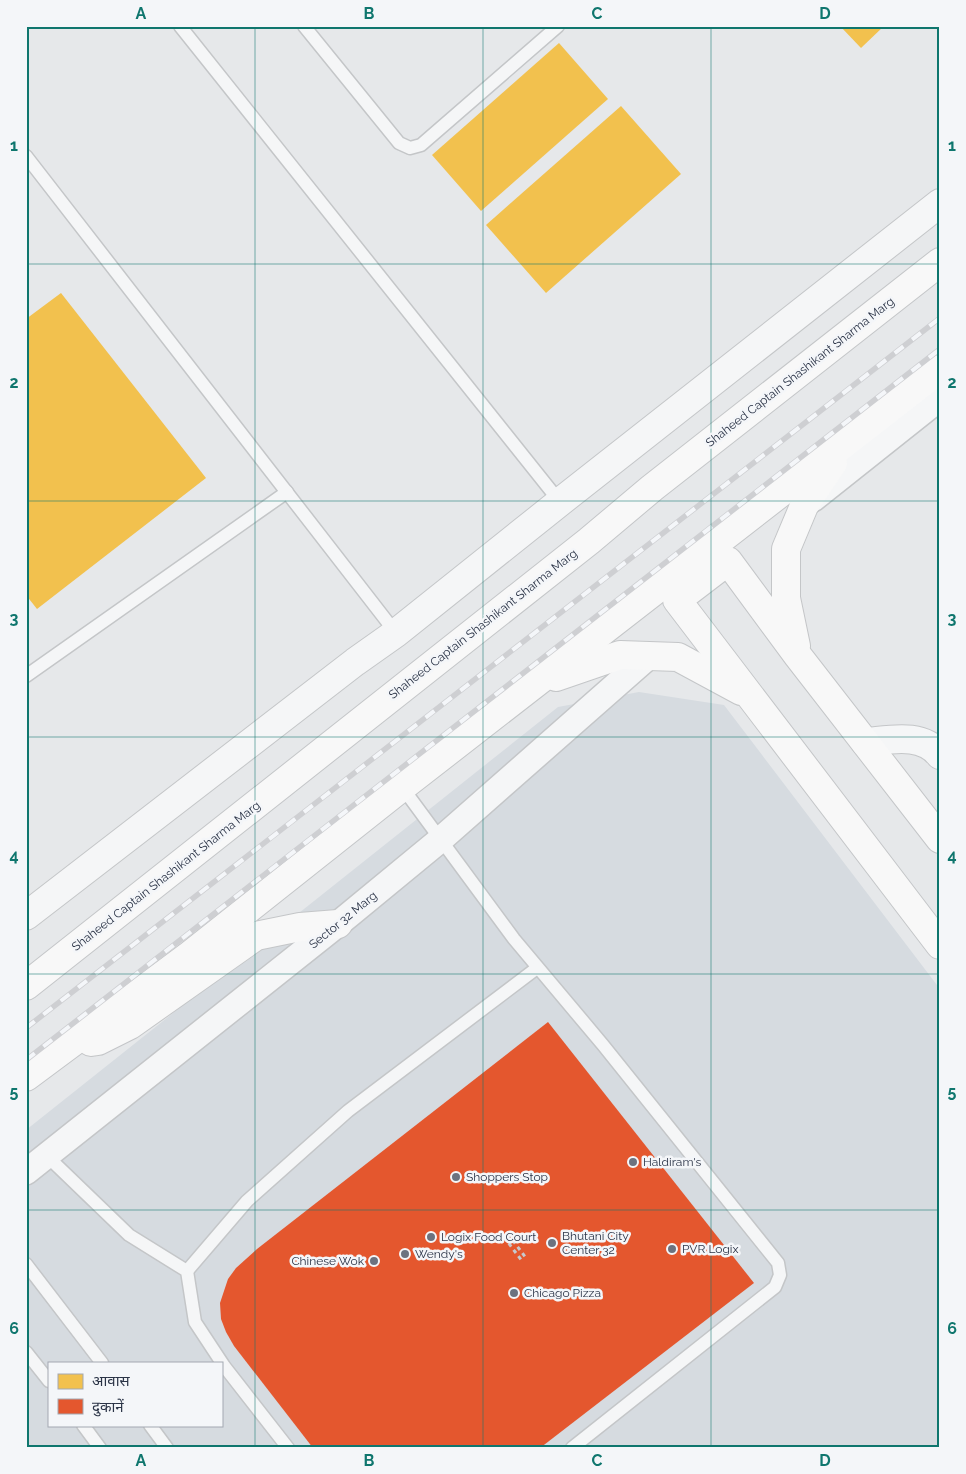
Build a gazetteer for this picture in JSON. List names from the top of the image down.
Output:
{
  "streets": {
    "main road": ["Shaheed Captain Shashikant Sharma Marg"],
    "street": ["Sector 32 Marg"]
  },
  "places": [
    "Haldiram's",
    "Shoppers Stop",
    "Logix Food Court",
    "Bhutani City Center 32",
    "PVR Logix",
    "Wendy's",
    "Chinese Wok",
    "Chicago Pizza"
  ],
  "legend": ["आवास", "दुकानें"],
  "grid": {
    "columns": [
      "A",
      "B",
      "C",
      "D"
    ],
    "rows": [
      "1",
      "2",
      "3",
      "4",
      "5",
      "6"
    ]
  }
}
